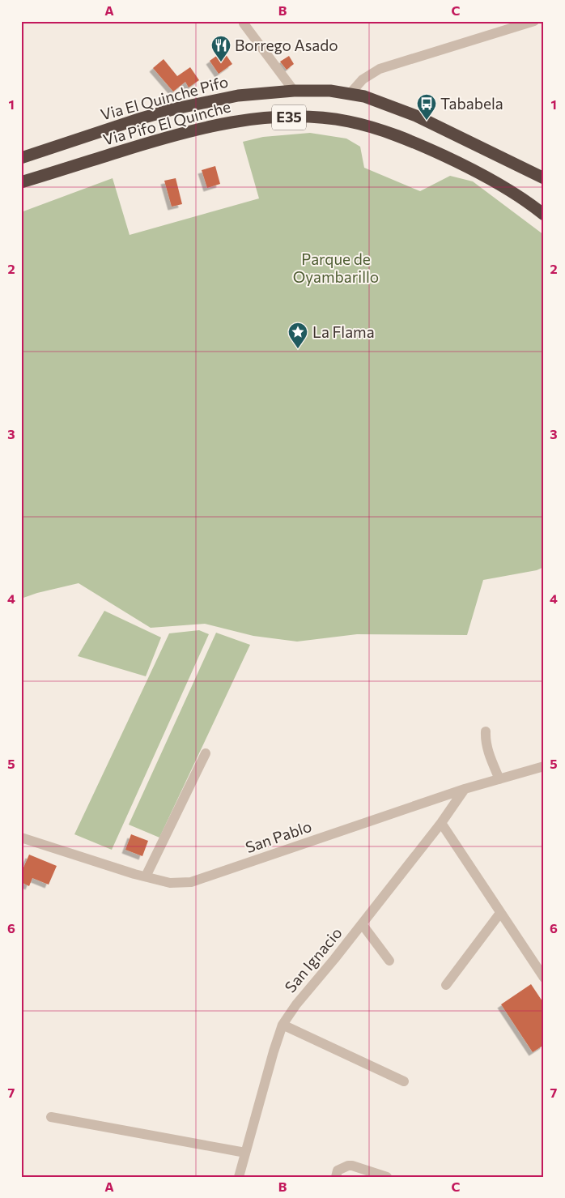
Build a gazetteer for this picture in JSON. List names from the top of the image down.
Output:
{
  "streets": {
    "highway": ["Via El Quinche Pifo", "E35", "Via Pifo El Quinche"],
    "street": ["San Pablo", "San Ignacio"]
  },
  "crossings": [
    ["San Pablo", "San Ignacio"]
  ],
  "parks": ["Parque de Oyambarillo"],
  "places": {
    "restaurant": ["Borrego Asado"],
    "bus stop": ["Tababela"],
    "place": ["La Flama"]
  },
  "grid": {
    "columns": ["A", "B", "C"],
    "rows": [
      "1",
      "2",
      "3",
      "4",
      "5",
      "6",
      "7"
    ]
  }
}
